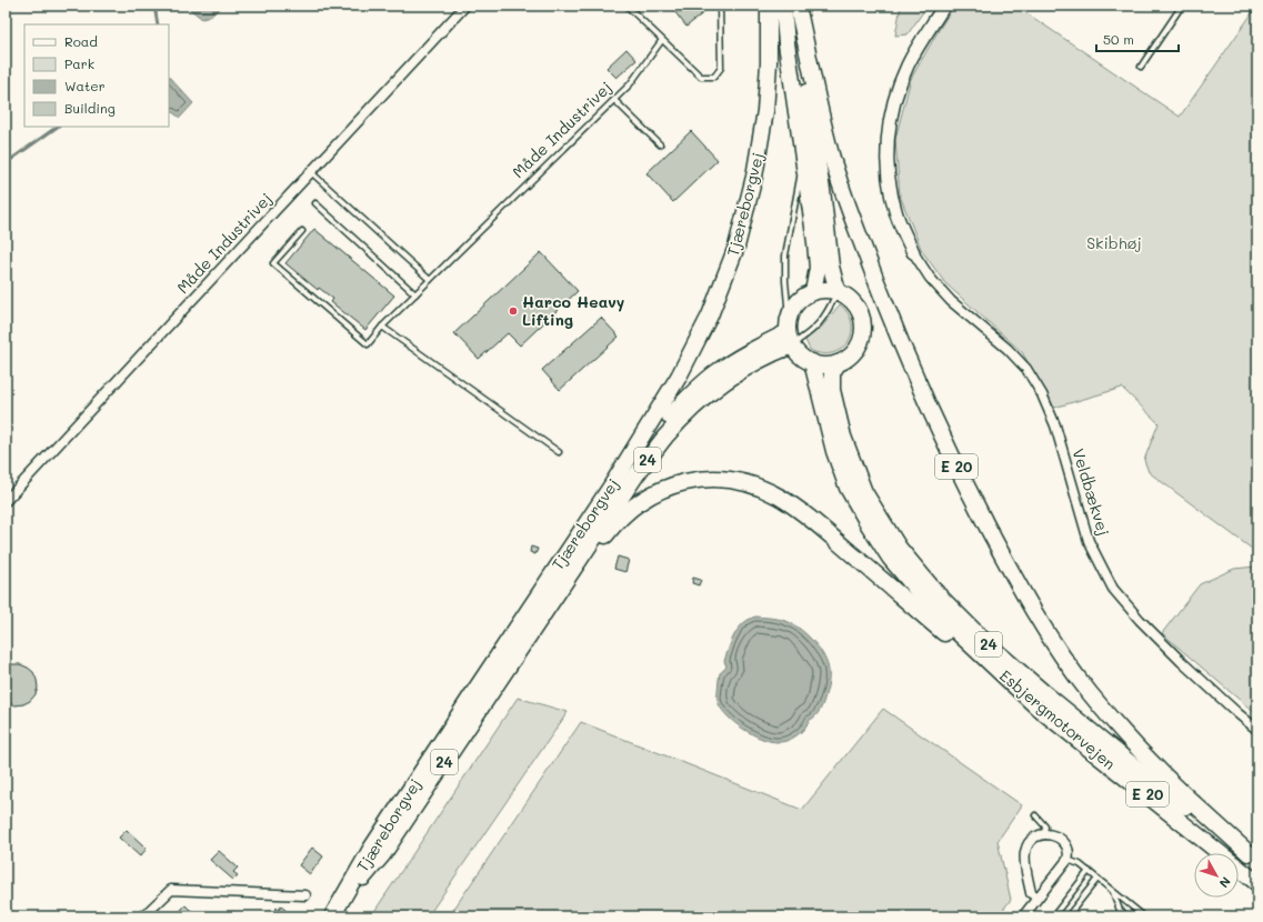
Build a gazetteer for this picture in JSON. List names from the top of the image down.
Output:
{
  "streets": {
    "highway": [
      "Tjæreborgvej",
      "24",
      "E 20",
      "Esbjergmotorvejen"
    ],
    "street": ["Måde Industrivej", "Veldbækvej"]
  },
  "crossings": [
    ["Tjæreborgvej", "24"],
    ["E 20", "Esbjergmotorvejen"]
  ],
  "parks": ["Skibhøj"],
  "places": ["Harco Heavy Lifting"],
  "legend": [
    "Road",
    "Park",
    "Water",
    "Building"
  ],
  "scale_bar": "50 m",
  "north": "bottom right"
}
